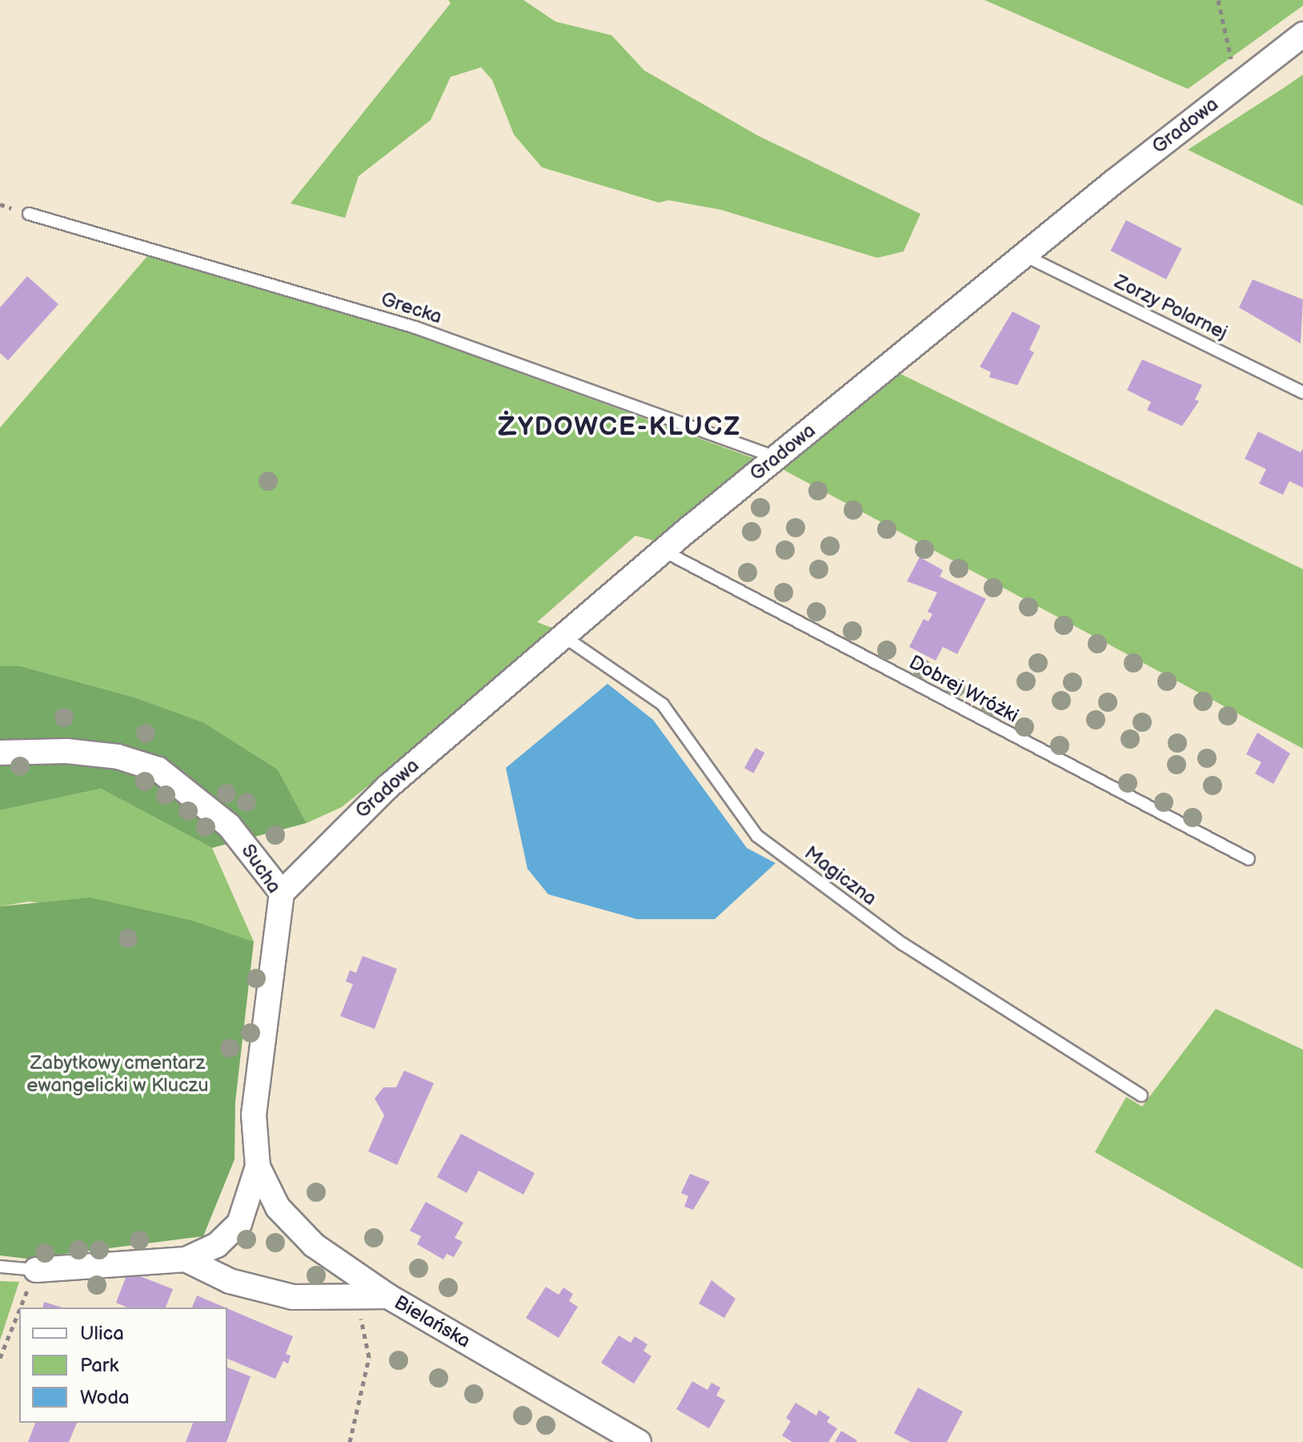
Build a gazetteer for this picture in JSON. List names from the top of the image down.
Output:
{
  "streets": {
    "street": ["Gradowa", "Sucha", "Bielańska"],
    "lane": [
      "Zorzy Polarnej",
      "Grecka",
      "Dobrej Wróżki",
      "Magiczna"
    ]
  },
  "crossings": [
    ["Gradowa", "Zorzy Polarnej"],
    ["Gradowa", "Grecka"],
    ["Gradowa", "Dobrej Wróżki"],
    ["Gradowa", "Sucha"],
    ["Gradowa", "Magiczna"],
    ["Sucha", "Bielańska"]
  ],
  "districts": ["ŻYDOWCE-KLUCZ"],
  "parks": ["Zabytkowy cmentarz ewangelicki w Kluczu"],
  "legend": ["Ulica", "Park", "Woda"]
}
